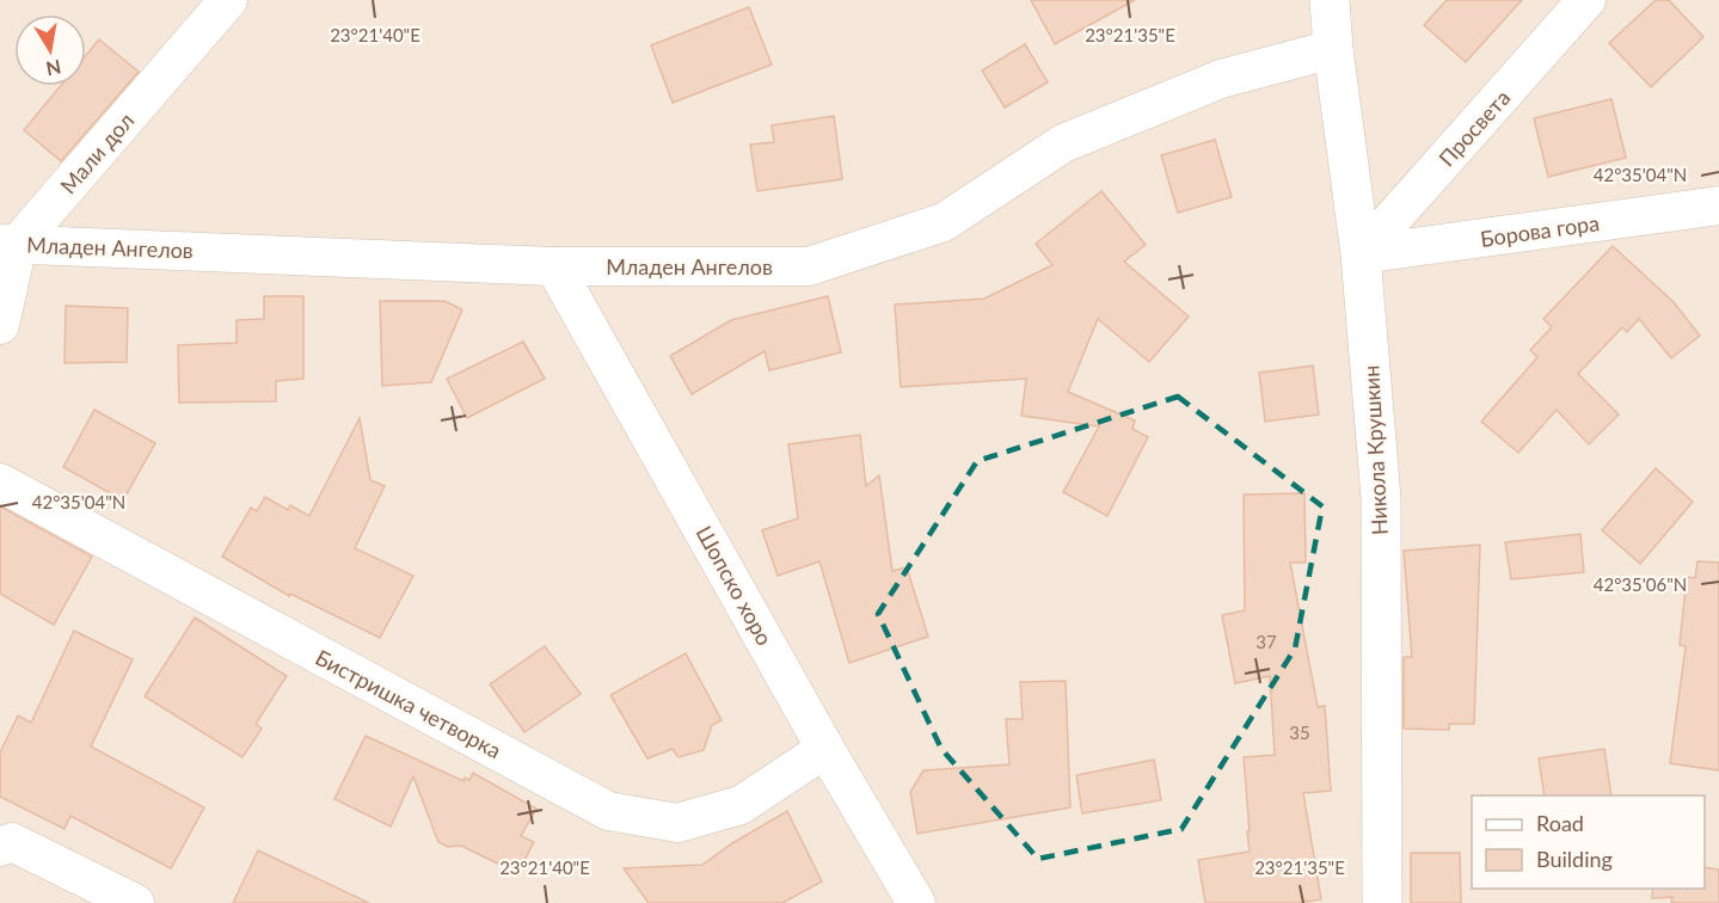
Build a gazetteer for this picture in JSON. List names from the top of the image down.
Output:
{
  "streets": {
    "street": [
      "Просвета",
      "Мали дол",
      "Борова гора",
      "Младен Ангелов",
      "Никола Крушкин",
      "Шопско хоро",
      "Бистришка четворка"
    ]
  },
  "crossings": [
    ["Просвета", "Борова гора"],
    ["Просвета", "Никола Крушкин"],
    ["Мали дол", "Младен Ангелов"],
    ["Борова гора", "Никола Крушкин"],
    ["Младен Ангелов", "Никола Крушкин"],
    ["Младен Ангелов", "Шопско хоро"],
    ["Шопско хоро", "Бистришка четворка"]
  ],
  "house_numbers": ["37", "35"],
  "legend": ["Road", "Building"],
  "north": "bottom",
  "coordinates": [
    "23°21'40\"E",
    "23°21'35\"E",
    "42°35'04\"N",
    "42°35'06\"N"
  ]
}
